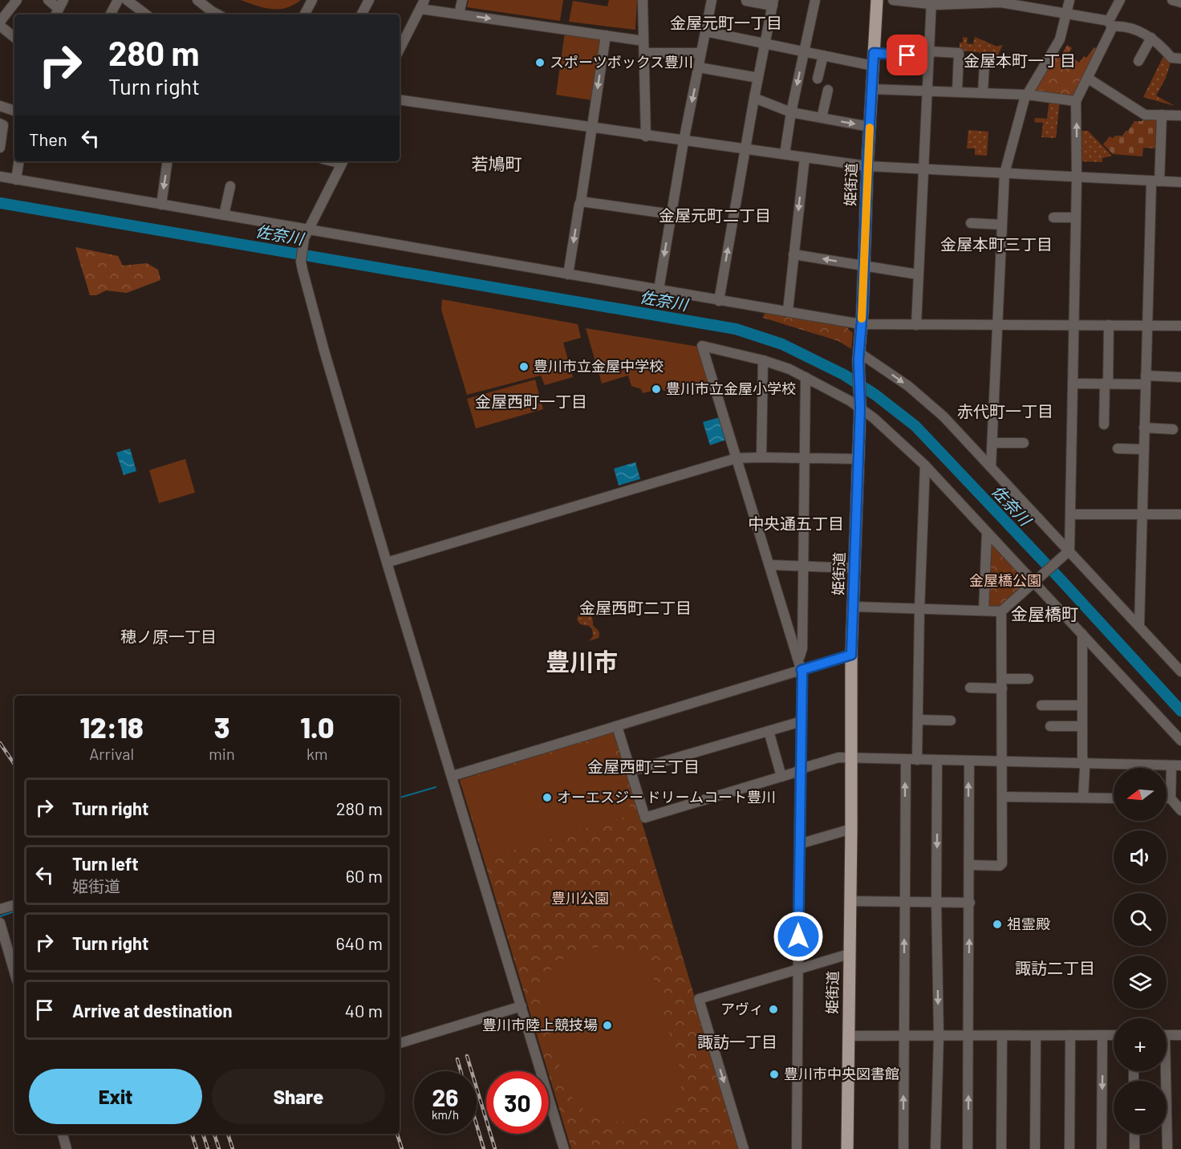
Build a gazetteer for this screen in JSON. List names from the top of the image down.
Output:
{
  "streets": {
    "main road": ["姫街道"]
  },
  "districts": [
    "金屋元町一丁目",
    "金屋本町一丁目",
    "若鳩町",
    "金屋元町二丁目",
    "金屋本町三丁目",
    "金屋西町一丁目",
    "赤代町一丁目",
    "中央通五丁目",
    "金屋西町二丁目",
    "金屋橋町",
    "穂ノ原一丁目",
    "豊川市",
    "金屋西町三丁目",
    "諏訪二丁目",
    "諏訪一丁目"
  ],
  "water": ["佐奈川"],
  "parks": ["金屋橋公園", "豊川公園"],
  "places": [
    "スポーツボックス豊川",
    "豊川市立金屋中学校",
    "豊川市立金屋小学校",
    "オーエスジー ドリームコート豊川",
    "祖霊殿",
    "アヴィ",
    "豊川市陸上競技場",
    "豊川市中央図書館"
  ],
  "north": "left",
  "page": {
    "turn": ["280 m", "Turn right"],
    "then": "Then",
    "eta": [
      "12:18",
      "Arrival",
      "3",
      "min",
      "1.0",
      "km"
    ],
    "map_buttons": ["+", "−"],
    "list": [
      {
        "name": "Turn right",
        "value": "280 m"
      },
      {
        "name": "Turn left",
        "note": "姫街道",
        "value": "60 m"
      },
      {
        "name": "Turn right",
        "value": "640 m"
      },
      {
        "name": "Arrive at destination",
        "value": "40 m"
      }
    ],
    "buttons": ["Exit", "Share"],
    "speed": "26 km/h",
    "limit": "30"
  }
}
